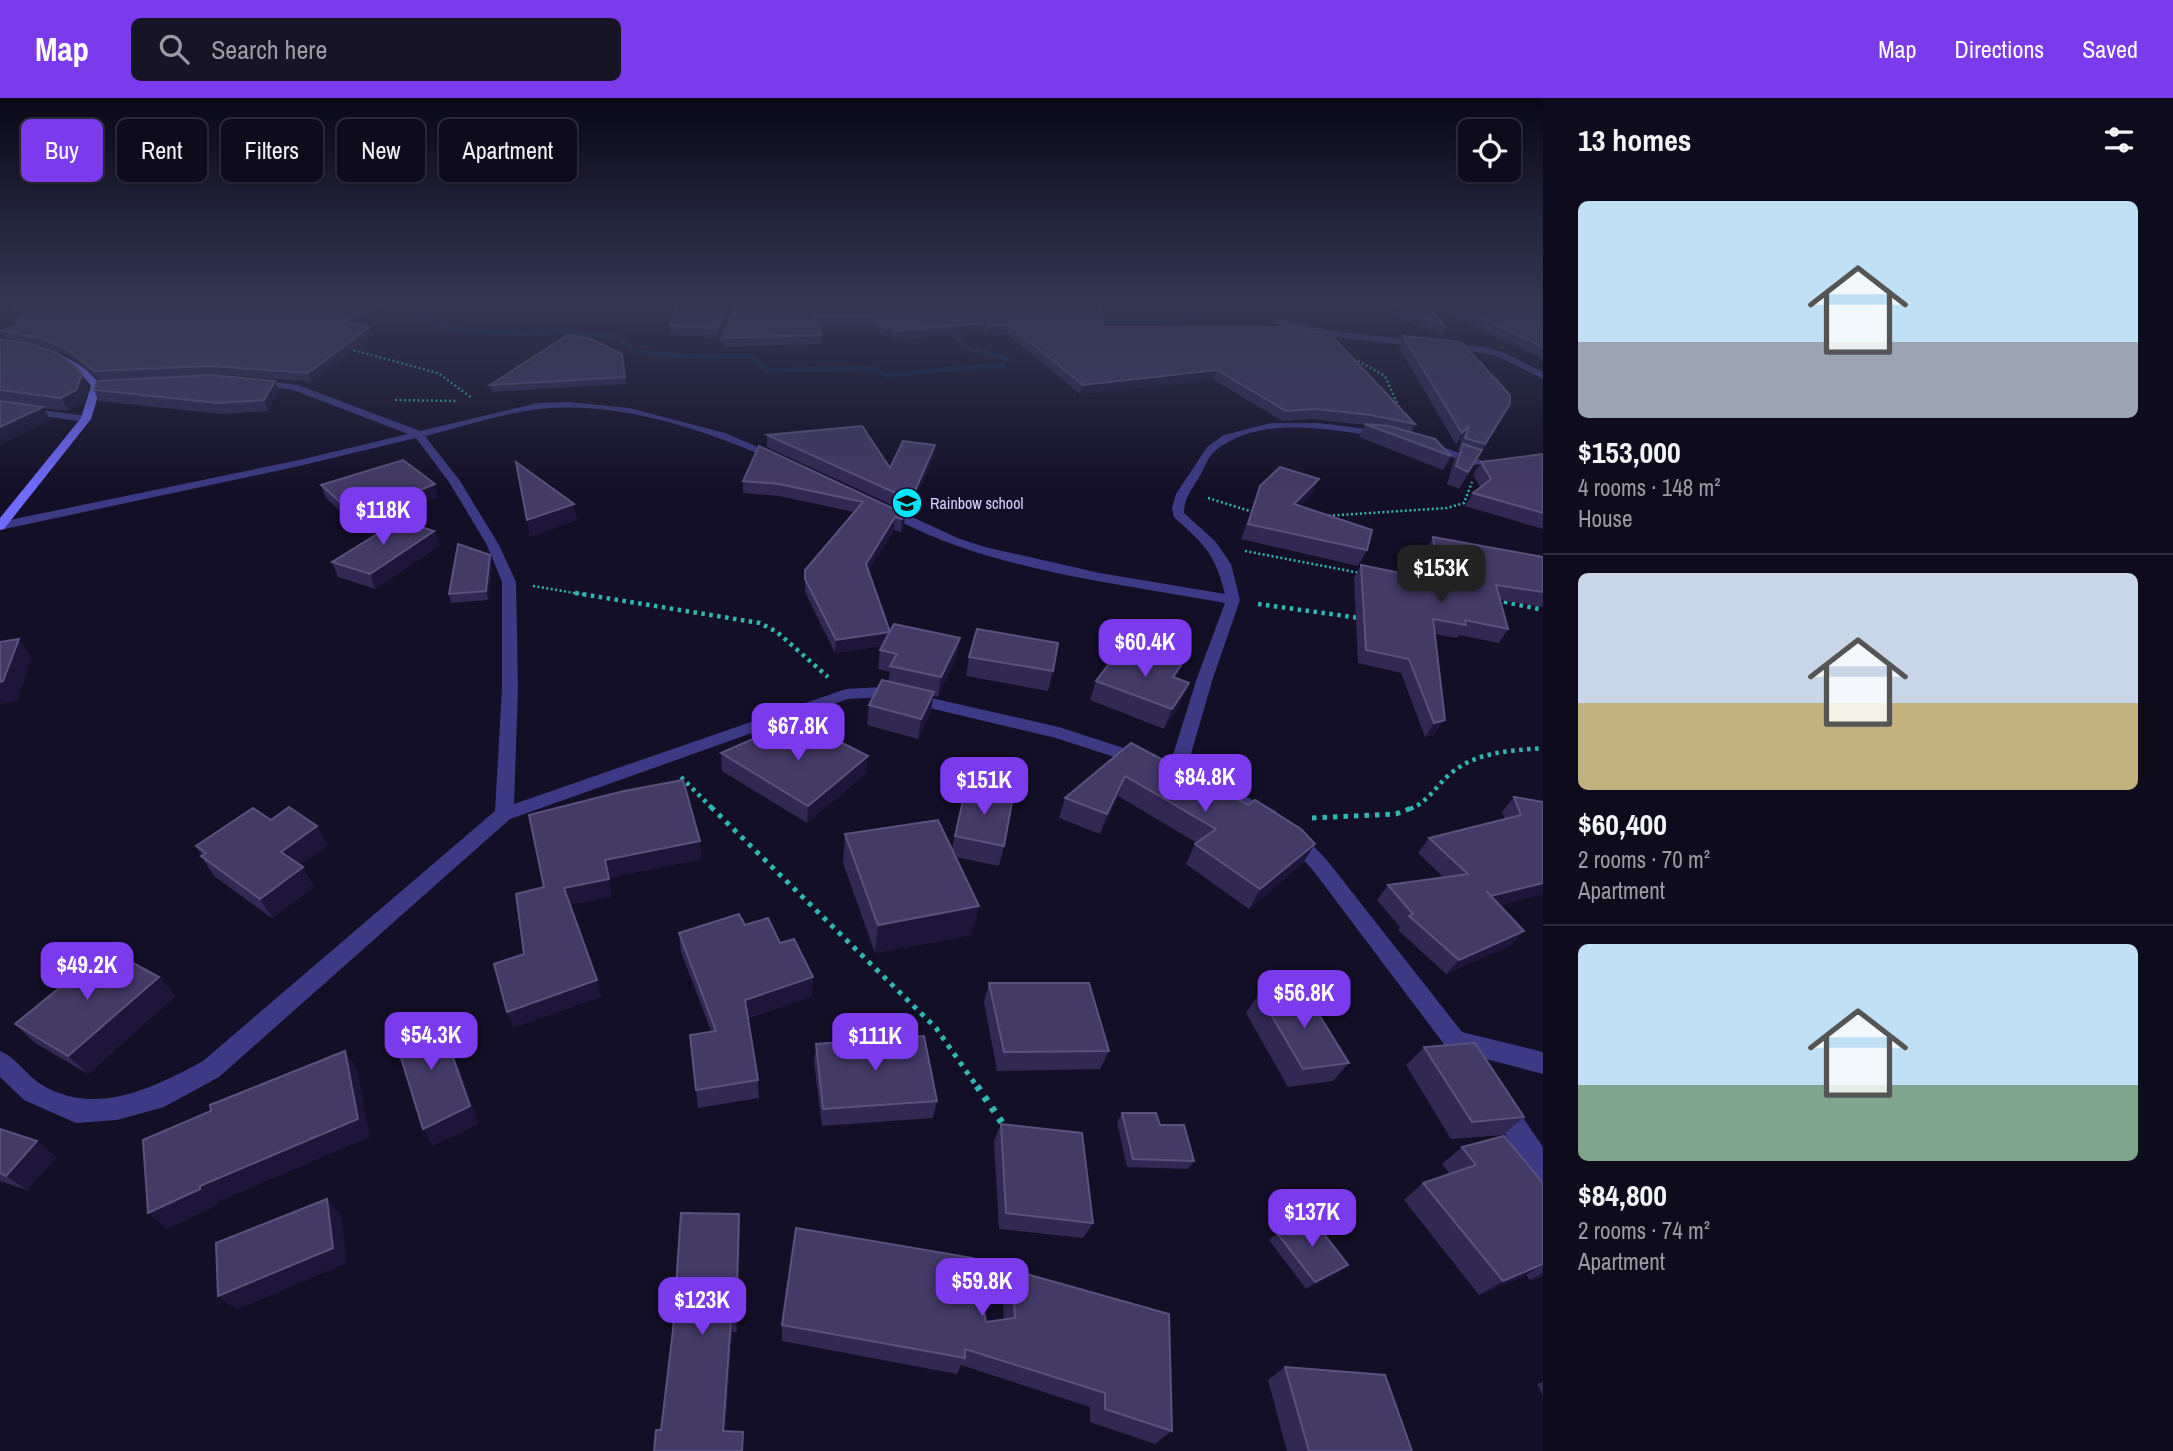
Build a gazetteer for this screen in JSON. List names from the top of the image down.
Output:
{
  "places": {
    "school or university": ["Rainbow school"]
  },
  "page": {
    "header": "Map",
    "search": "Search here",
    "nav": ["Map", "Directions", "Saved"],
    "heading": "13 homes",
    "chip": [
      "Buy",
      "Rent",
      "Filters",
      "New",
      "Apartment"
    ],
    "list": [
      {
        "name": "$153,000",
        "note": "4 rooms · 148 m² · House"
      },
      {
        "name": "$60,400",
        "note": "2 rooms · 70 m² · Apartment"
      },
      {
        "name": "$84,800",
        "note": "2 rooms · 74 m² · Apartment"
      }
    ],
    "price": [
      "$118K",
      "$153K",
      "$60.4K",
      "$67.8K",
      "$84.8K",
      "$151K",
      "$49.2K",
      "$56.8K",
      "$54.3K",
      "$111K",
      "$137K",
      "$59.8K",
      "$123K"
    ]
  }
}
